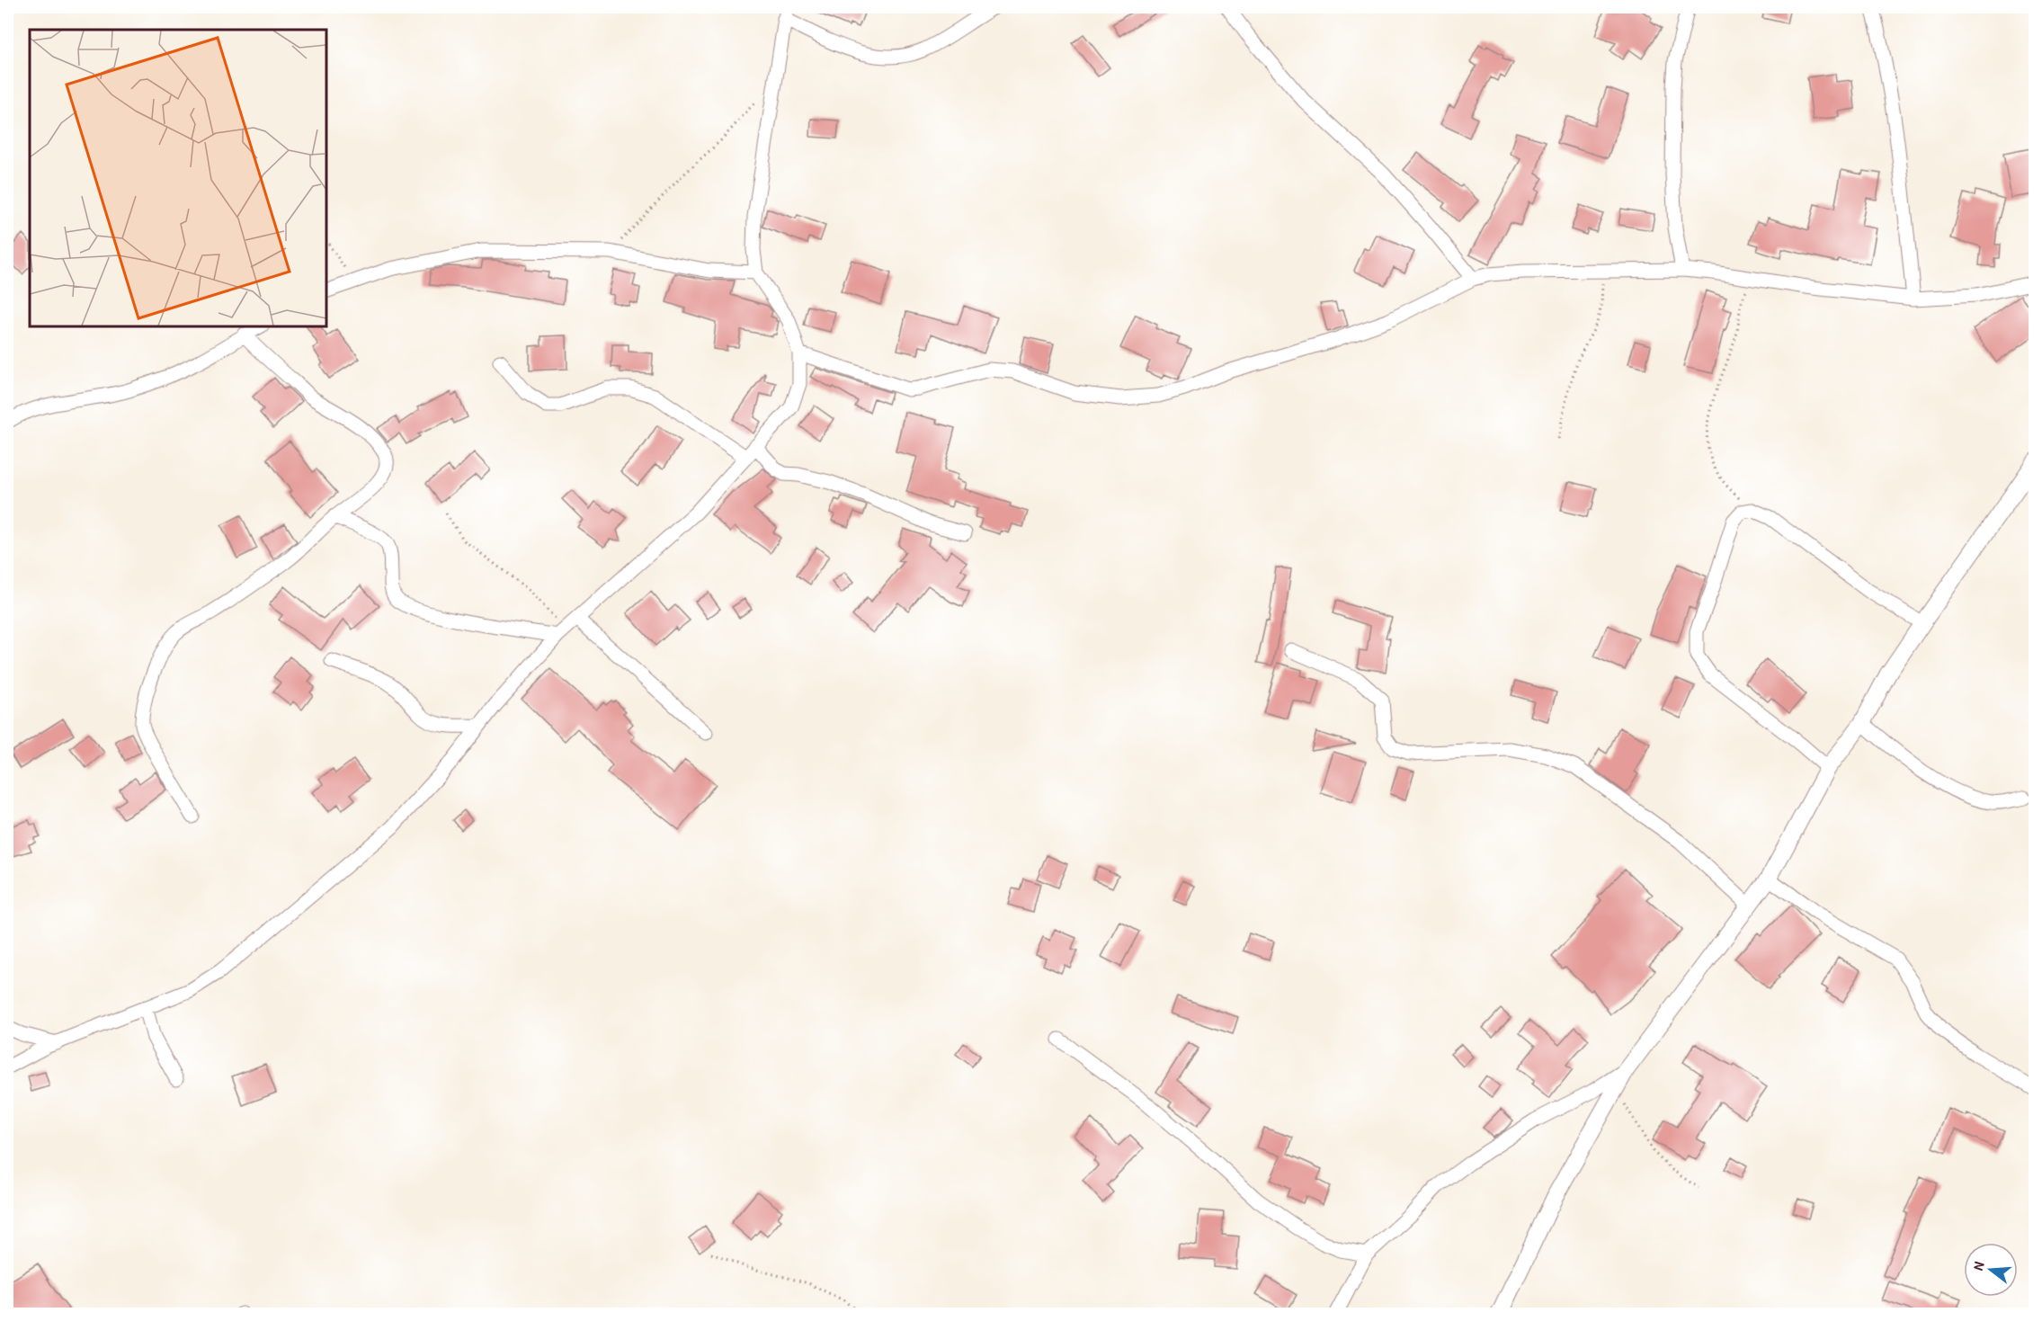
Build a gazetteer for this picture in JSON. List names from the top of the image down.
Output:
{
  "north": "left"
}
